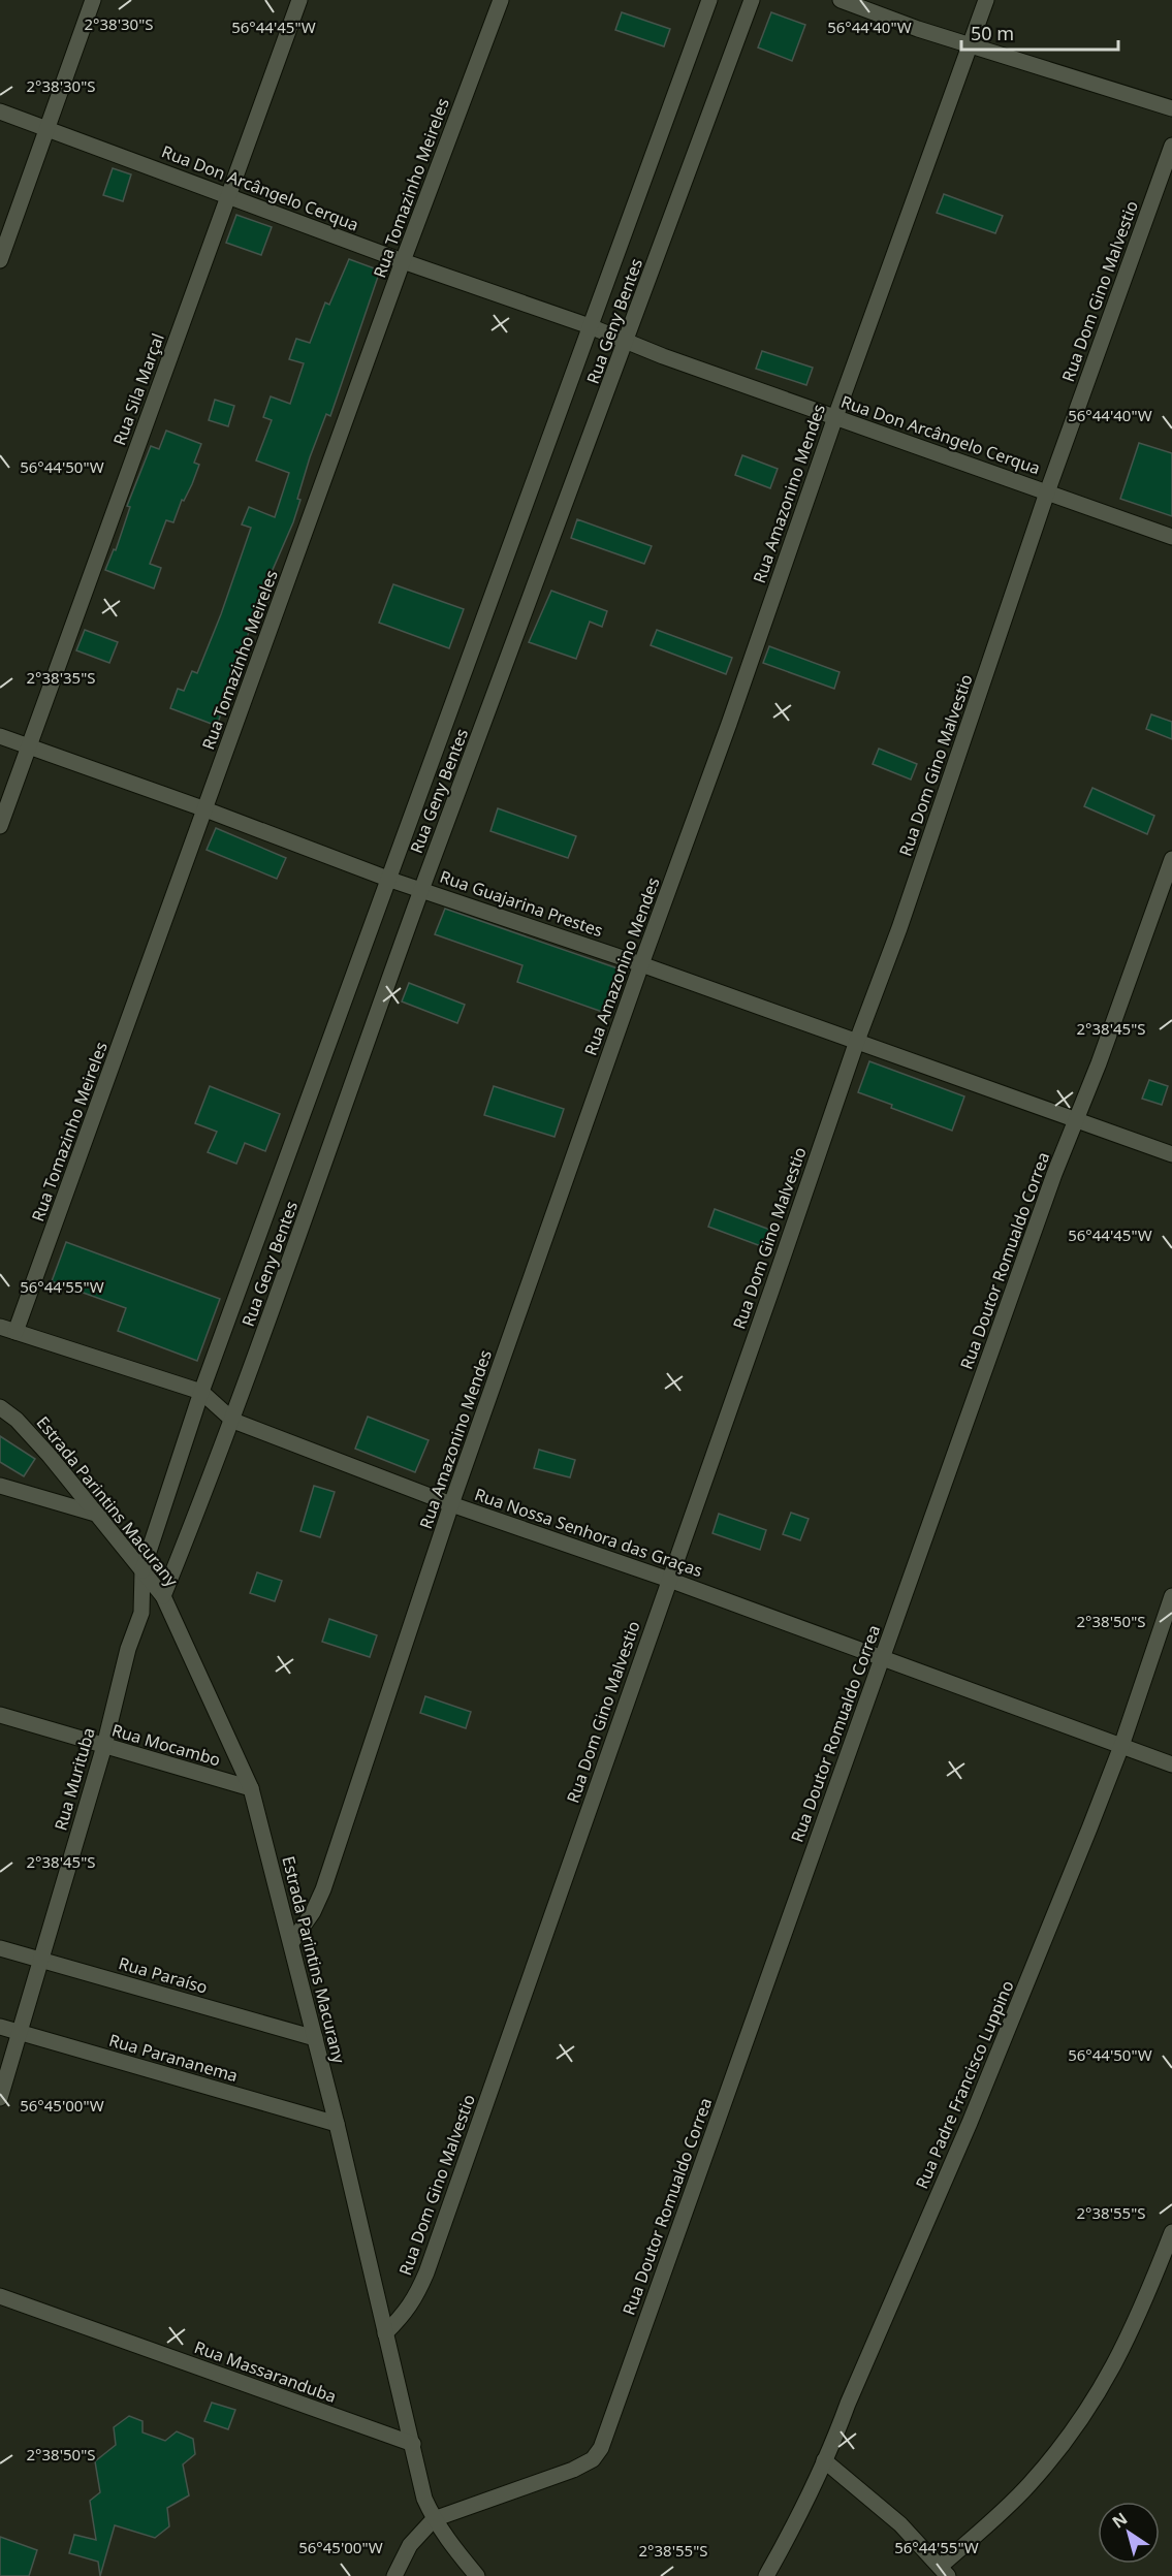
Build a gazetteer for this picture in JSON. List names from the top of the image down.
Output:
{
  "streets": {
    "street": [
      "Rua Don Arcângelo Cerqua",
      "Rua Tomazinho Meireles",
      "Rua Dom Gino Malvestio",
      "Rua Geny Bentes",
      "Rua Sila Marçal",
      "Rua Amazonino Mendes",
      "Rua Guajarina Prestes",
      "Rua Doutor Romualdo Correa",
      "Estrada Parintins Macurany",
      "Rua Nossa Senhora das Graças",
      "Rua Mocambo",
      "Rua Murituba",
      "Rua Paraíso",
      "Rua Parananema",
      "Rua Padre Francisco Luppino",
      "Rua Massaranduba"
    ]
  },
  "crossings": [
    ["Rua Don Arcângelo Cerqua", "Rua Tomazinho Meireles"],
    ["Rua Don Arcângelo Cerqua", "Rua Dom Gino Malvestio"],
    ["Rua Don Arcângelo Cerqua", "Rua Geny Bentes"],
    ["Rua Don Arcângelo Cerqua", "Rua Sila Marçal"],
    ["Rua Don Arcângelo Cerqua", "Rua Amazonino Mendes"],
    ["Rua Tomazinho Meireles", "Rua Guajarina Prestes"],
    ["Rua Tomazinho Meireles", "Rua Nossa Senhora das Graças"],
    ["Rua Dom Gino Malvestio", "Rua Guajarina Prestes"],
    ["Rua Dom Gino Malvestio", "Estrada Parintins Macurany"],
    ["Rua Dom Gino Malvestio", "Rua Nossa Senhora das Graças"],
    ["Rua Geny Bentes", "Rua Guajarina Prestes"],
    ["Rua Geny Bentes", "Estrada Parintins Macurany"],
    ["Rua Geny Bentes", "Rua Nossa Senhora das Graças"],
    ["Rua Geny Bentes", "Rua Murituba"],
    ["Rua Sila Marçal", "Rua Guajarina Prestes"],
    ["Rua Amazonino Mendes", "Rua Guajarina Prestes"],
    ["Rua Amazonino Mendes", "Estrada Parintins Macurany"],
    ["Rua Amazonino Mendes", "Rua Nossa Senhora das Graças"],
    ["Rua Guajarina Prestes", "Rua Doutor Romualdo Correa"],
    ["Rua Doutor Romualdo Correa", "Estrada Parintins Macurany"],
    ["Rua Doutor Romualdo Correa", "Rua Nossa Senhora das Graças"],
    ["Estrada Parintins Macurany", "Rua Mocambo"],
    ["Estrada Parintins Macurany", "Rua Murituba"],
    ["Estrada Parintins Macurany", "Rua Paraíso"],
    ["Estrada Parintins Macurany", "Rua Parananema"],
    ["Estrada Parintins Macurany", "Rua Massaranduba"],
    ["Rua Nossa Senhora das Graças", "Rua Padre Francisco Luppino"],
    ["Rua Mocambo", "Rua Murituba"],
    ["Rua Murituba", "Rua Paraíso"],
    ["Rua Murituba", "Rua Parananema"]
  ],
  "scale_bar": "50 m",
  "north": "top left",
  "coordinates": [
    "2°38'30\"S",
    "56°44'45\"W",
    "56°44'40\"W",
    "56°44'50\"W",
    "2°38'35\"S",
    "2°38'45\"S",
    "56°44'55\"W",
    "2°38'50\"S",
    "56°45'00\"W",
    "2°38'55\"S"
  ]
}
